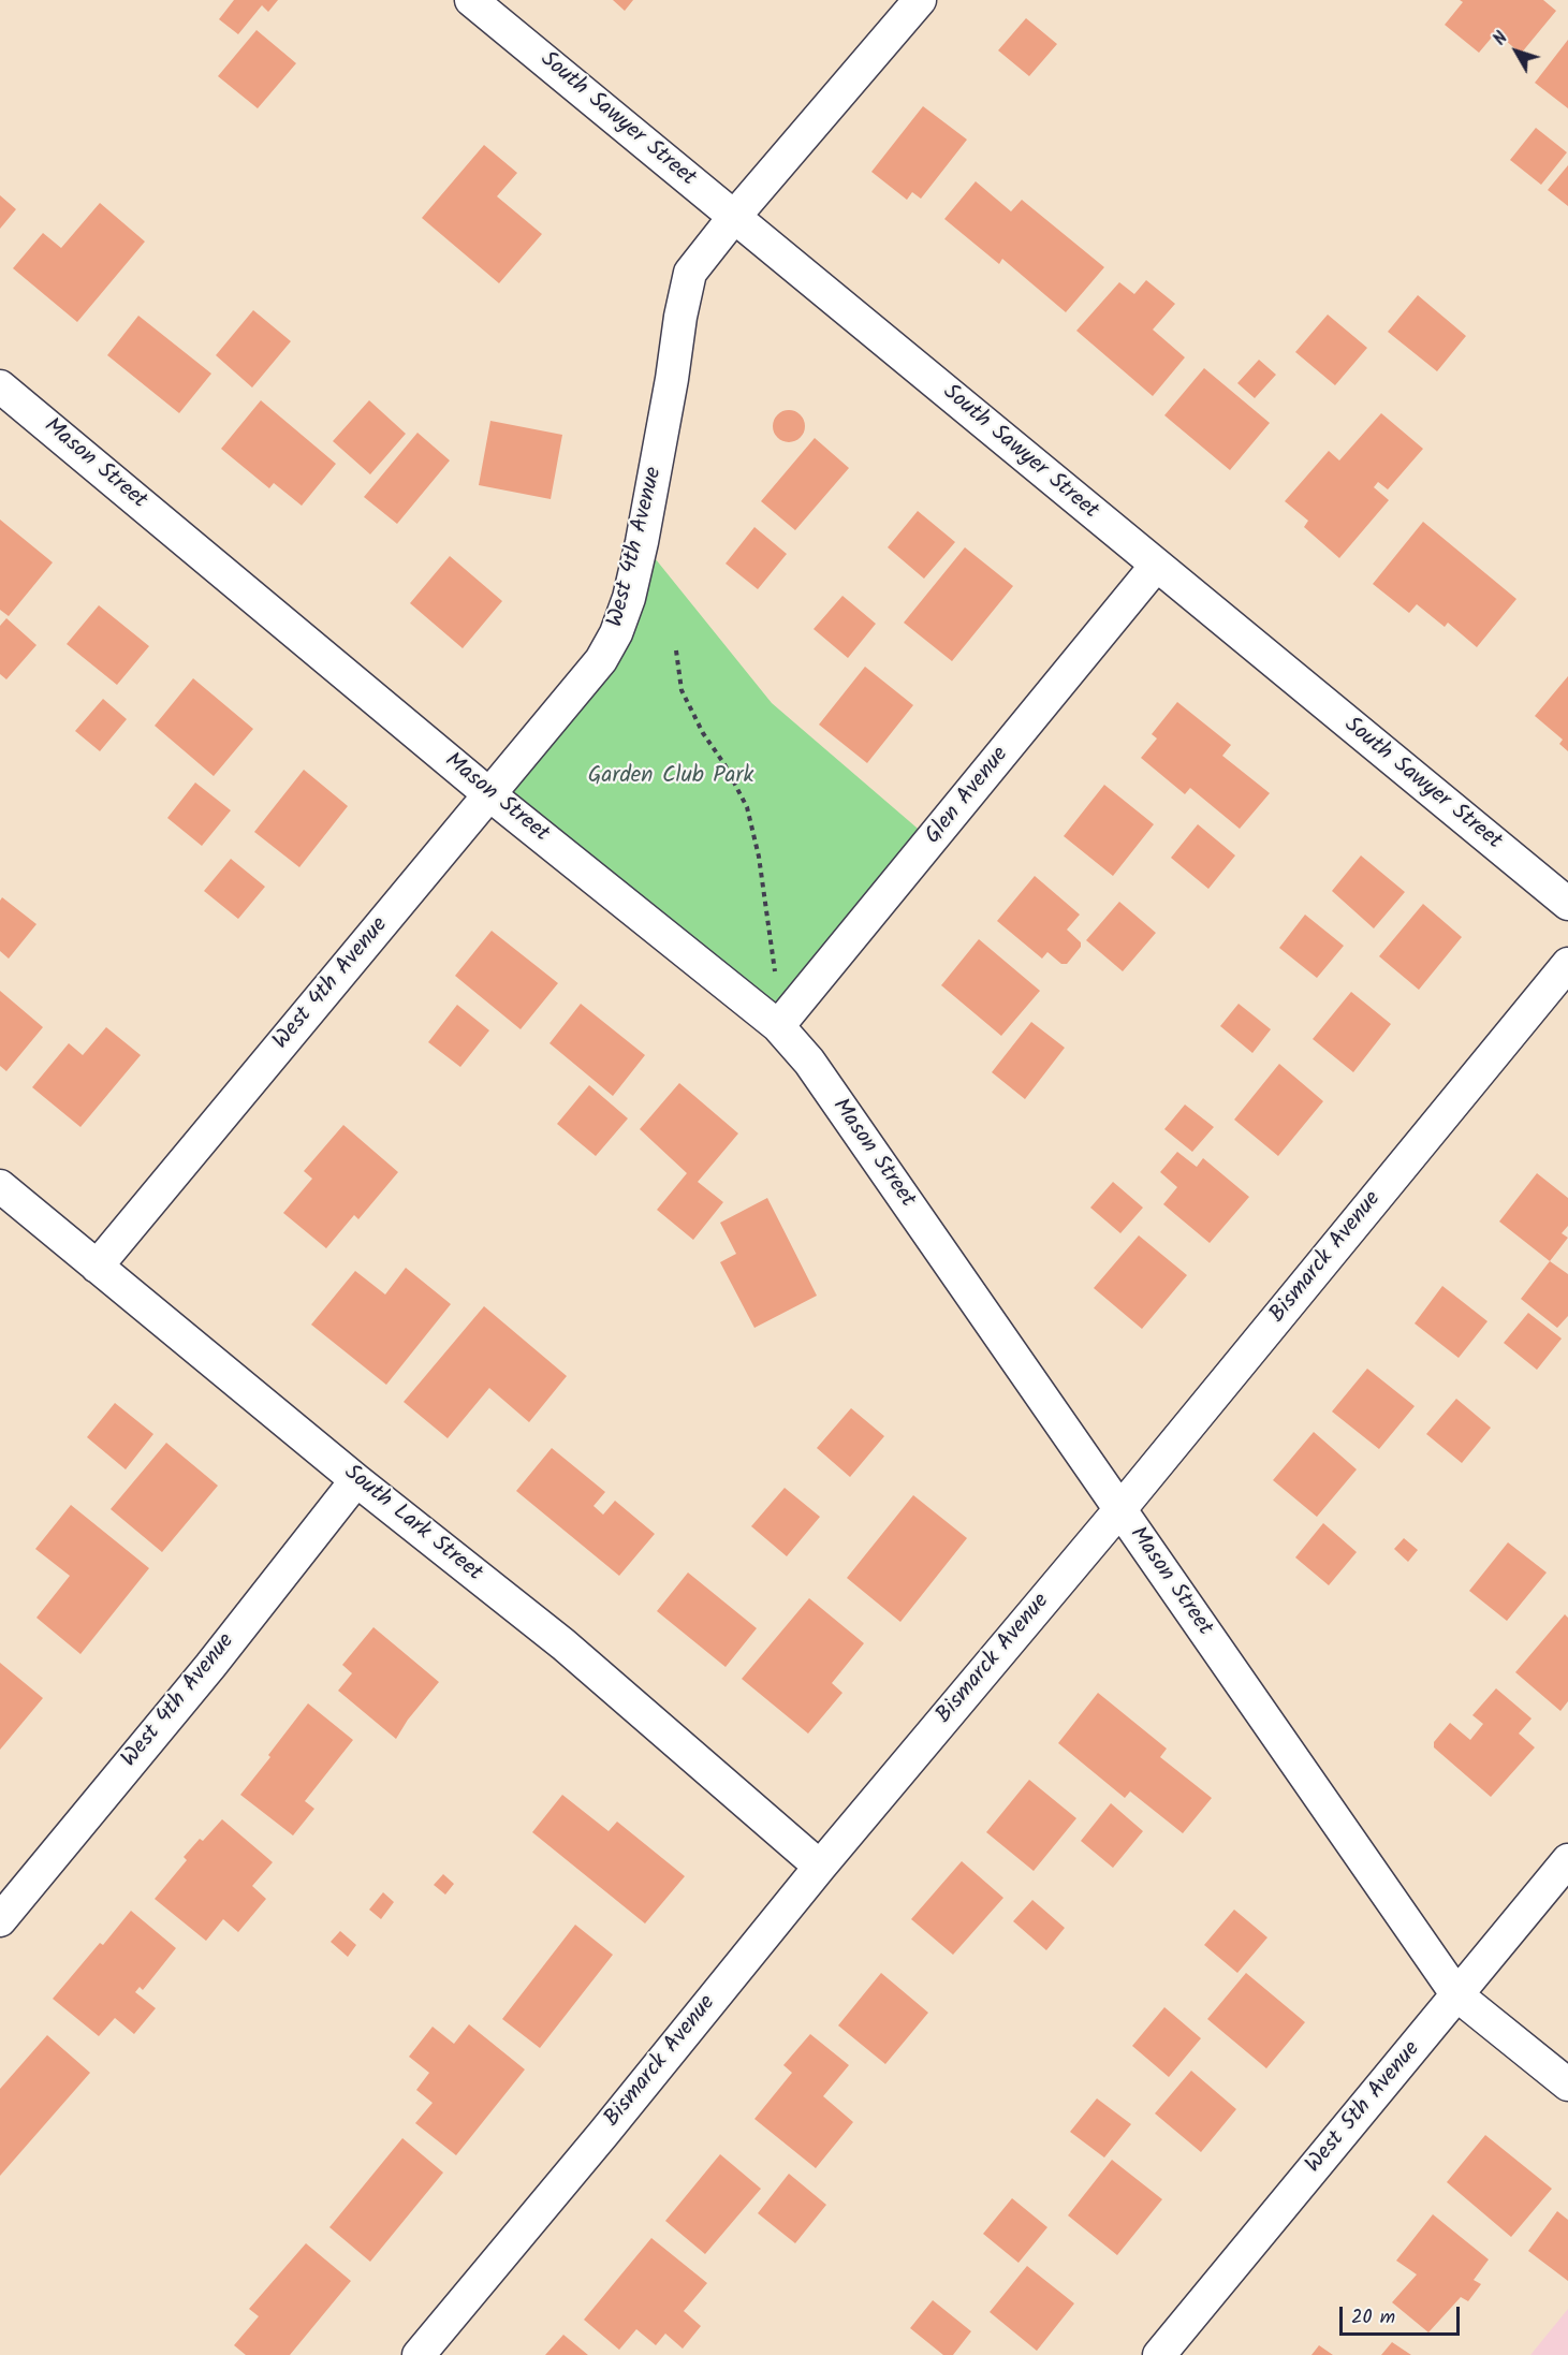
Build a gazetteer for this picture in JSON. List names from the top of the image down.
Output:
{
  "streets": {
    "street": [
      "South Sawyer Street",
      "Mason Street",
      "West 4th Avenue",
      "Glen Avenue",
      "Bismarck Avenue",
      "South Lark Street",
      "West 5th Avenue"
    ]
  },
  "crossings": [
    ["South Sawyer Street", "West 4th Avenue"],
    ["South Sawyer Street", "Glen Avenue"],
    ["Mason Street", "West 4th Avenue"],
    ["Mason Street", "Glen Avenue"],
    ["Mason Street", "Bismarck Avenue"],
    ["Mason Street", "West 5th Avenue"],
    ["West 4th Avenue", "South Lark Street"],
    ["Bismarck Avenue", "South Lark Street"]
  ],
  "parks": ["Garden Club Park"],
  "scale_bar": "20 m",
  "north": "top left"
}
